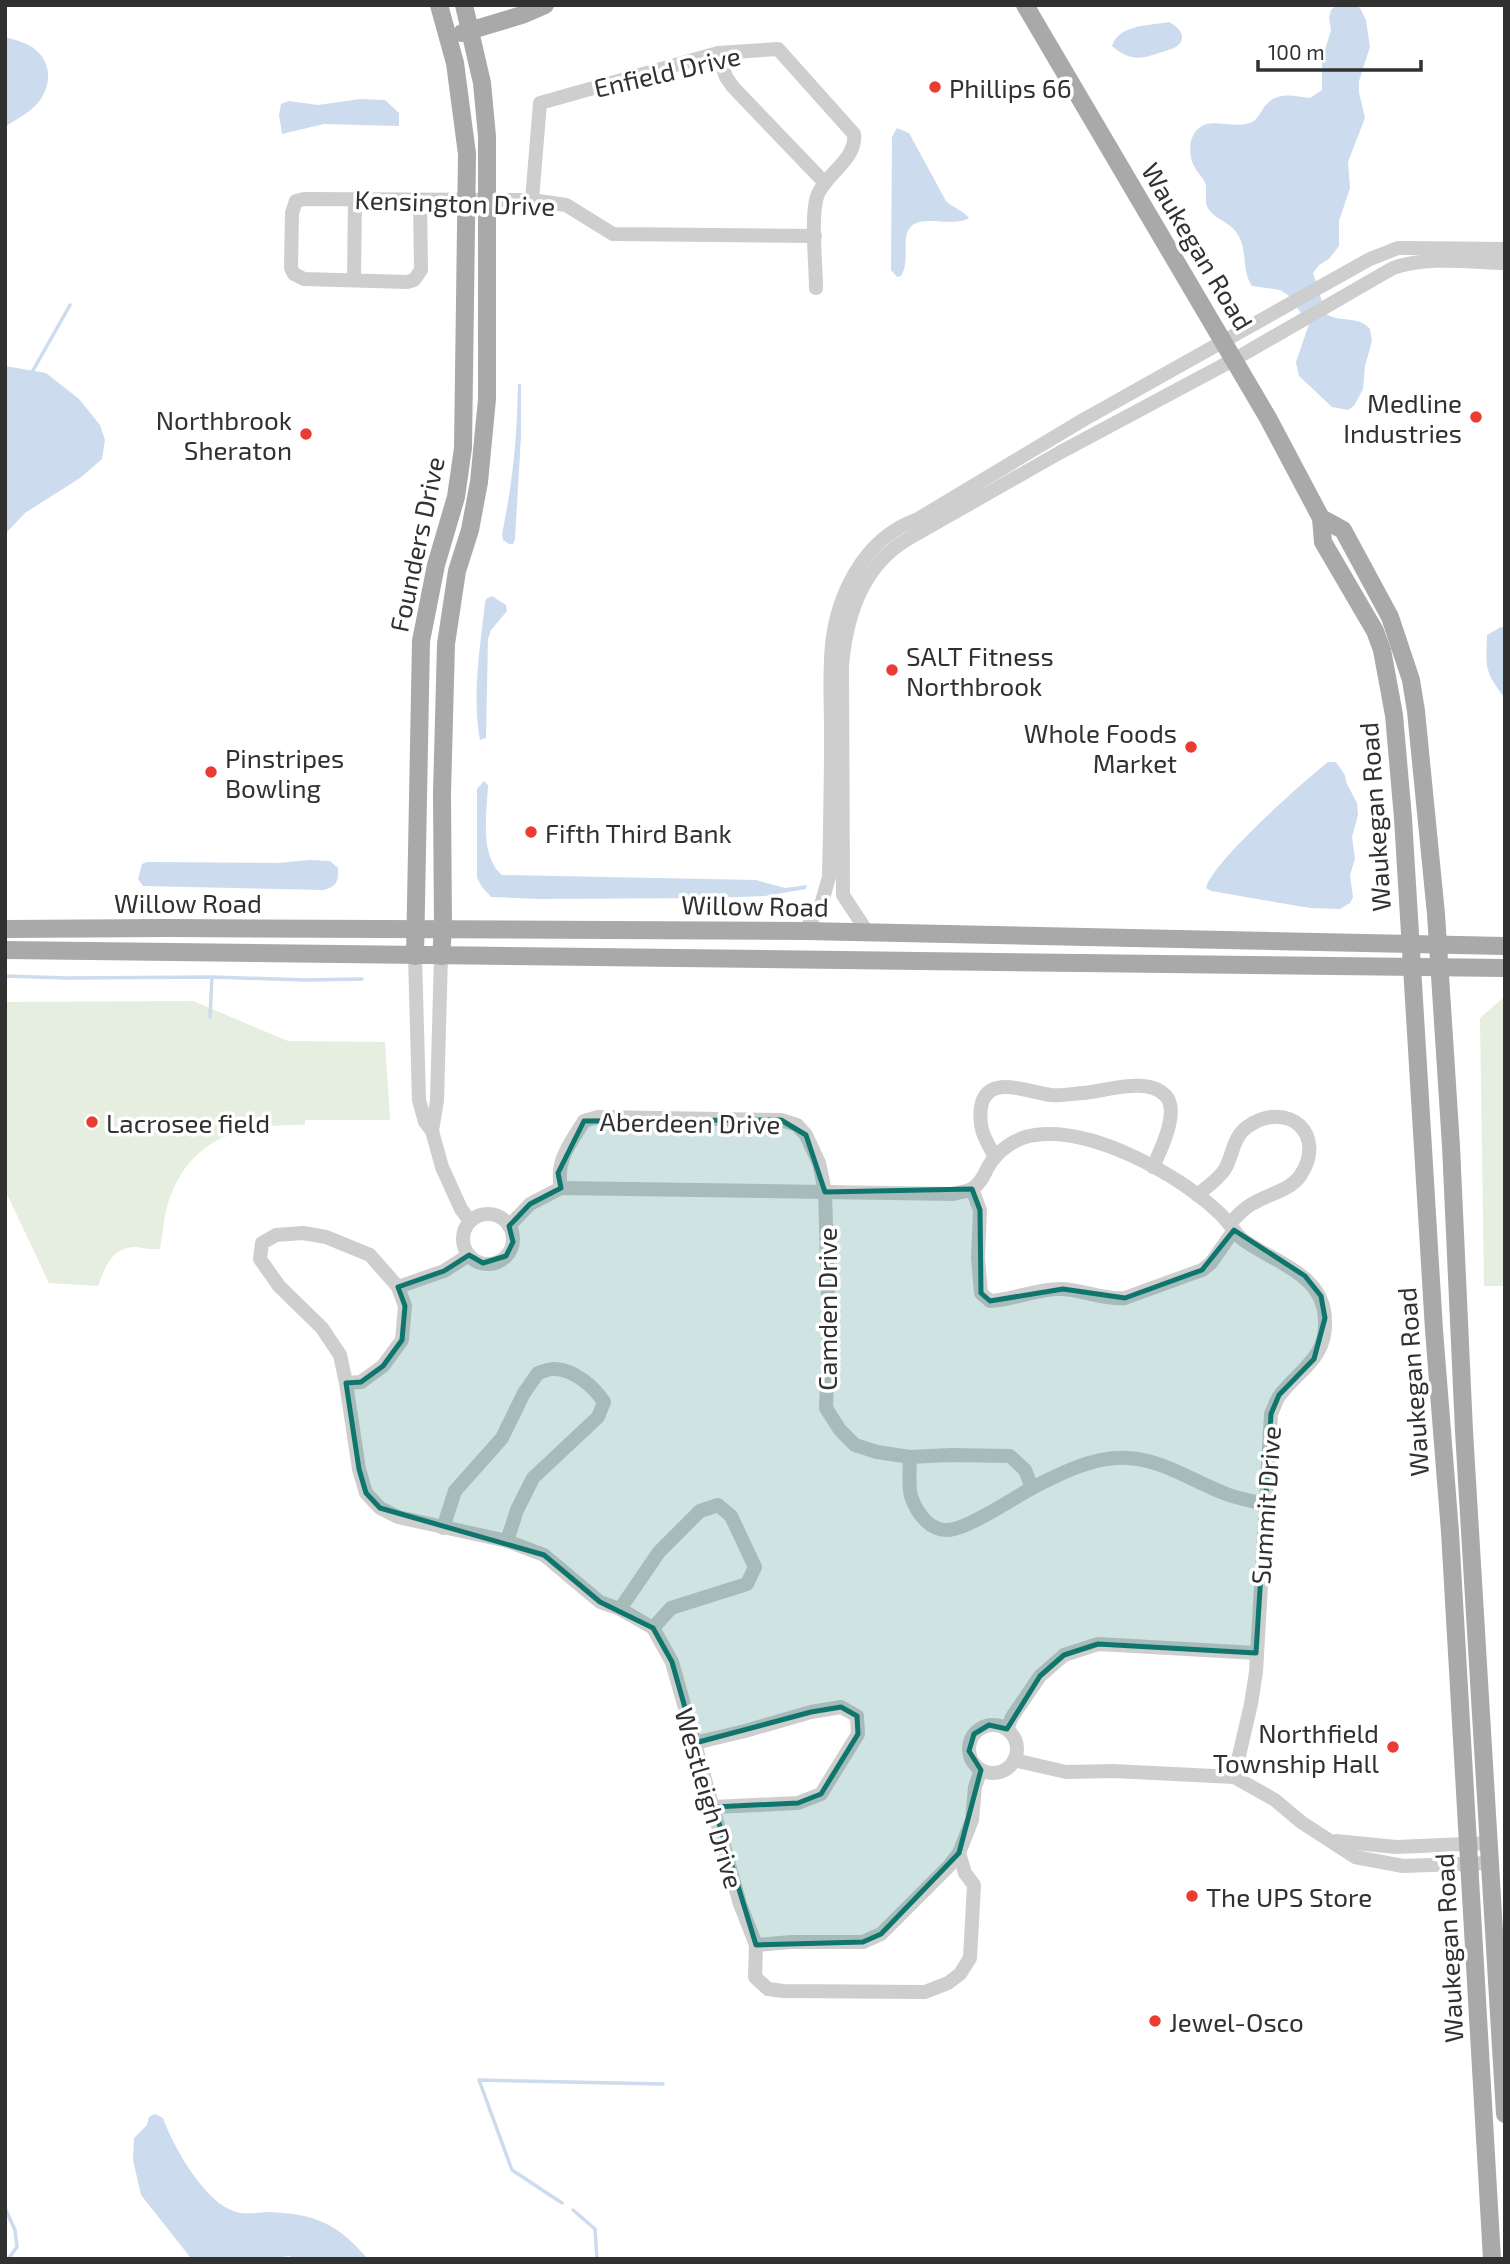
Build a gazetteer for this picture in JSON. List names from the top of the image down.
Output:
{
  "streets": {
    "main road": ["Waukegan Road", "Founders Drive", "Willow Road"],
    "street": [
      "Enfield Drive",
      "Kensington Drive",
      "Aberdeen Drive",
      "Camden Drive",
      "Summit Drive",
      "Westleigh Drive"
    ]
  },
  "crossings": [
    ["Enfield Drive", "Kensington Drive"],
    ["Kensington Drive", "Founders Drive"],
    ["Waukegan Road", "Willow Road"],
    ["Founders Drive", "Willow Road"],
    ["Aberdeen Drive", "Camden Drive"]
  ],
  "places": [
    "Phillips 66",
    "Medline Industries",
    "Northbrook Sheraton",
    "SALT Fitness Northbrook",
    "Whole Foods Market",
    "Pinstripes Bowling",
    "Fifth Third Bank",
    "Lacrosee field",
    "Northfield Township Hall",
    "The UPS Store",
    "Jewel-Osco"
  ],
  "scale_bar": "100 m"
}
